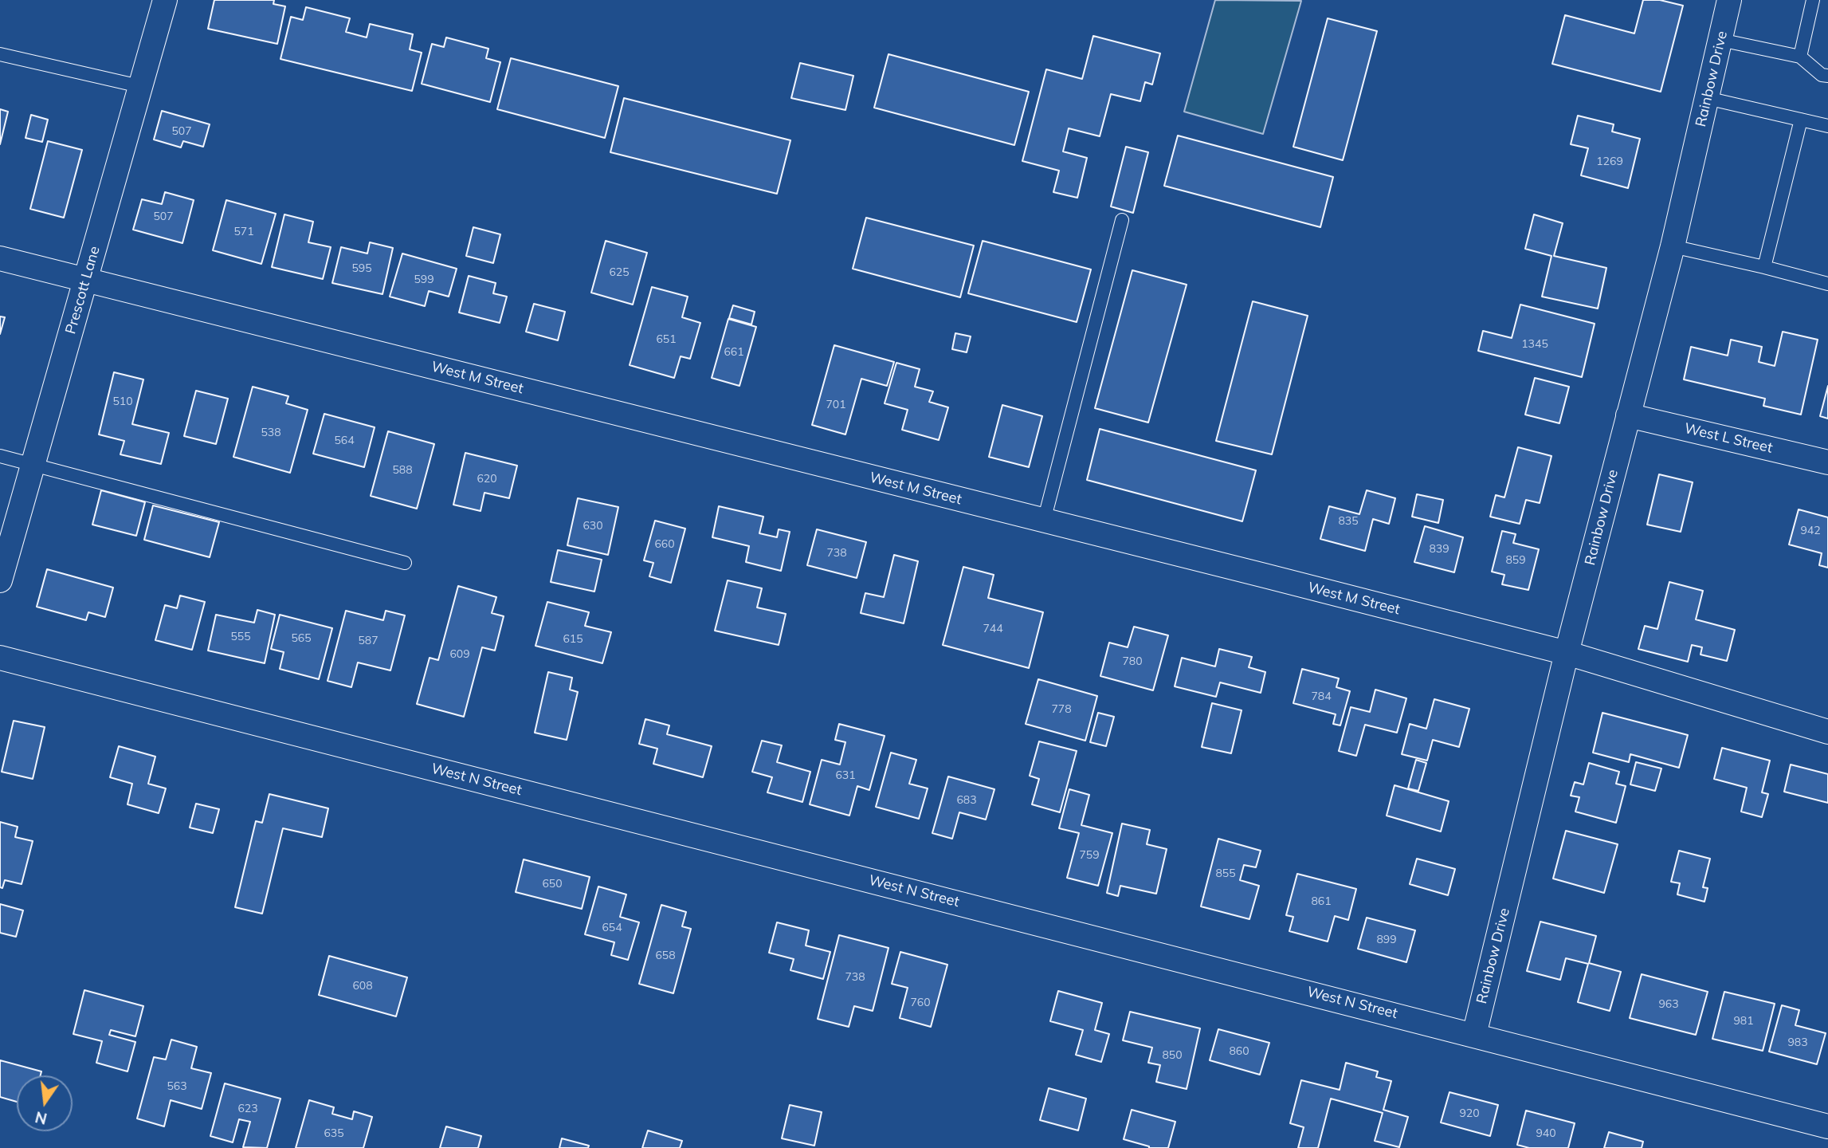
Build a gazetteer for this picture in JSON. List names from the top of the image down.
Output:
{
  "streets": {
    "street": [
      "Rainbow Drive",
      "Prescott Lane",
      "West M Street",
      "West L Street",
      "West N Street"
    ]
  },
  "crossings": [
    ["Rainbow Drive", "West M Street"],
    ["Rainbow Drive", "West L Street"],
    ["Rainbow Drive", "West N Street"],
    ["Prescott Lane", "West M Street"]
  ],
  "house_numbers": [
    "507",
    "1269",
    "507",
    "571",
    "595",
    "625",
    "599",
    "651",
    "1345",
    "661",
    "510",
    "701",
    "538",
    "564",
    "588",
    "620",
    "835",
    "630",
    "942",
    "660",
    "839",
    "738",
    "859",
    "744",
    "555",
    "565",
    "615",
    "587",
    "609",
    "780",
    "784",
    "778",
    "631",
    "683",
    "759",
    "855",
    "650",
    "861",
    "654",
    "899",
    "658",
    "738",
    "608",
    "760",
    "963",
    "981",
    "983",
    "860",
    "850",
    "563",
    "623",
    "920",
    "635",
    "940"
  ],
  "north": "bottom"
}
